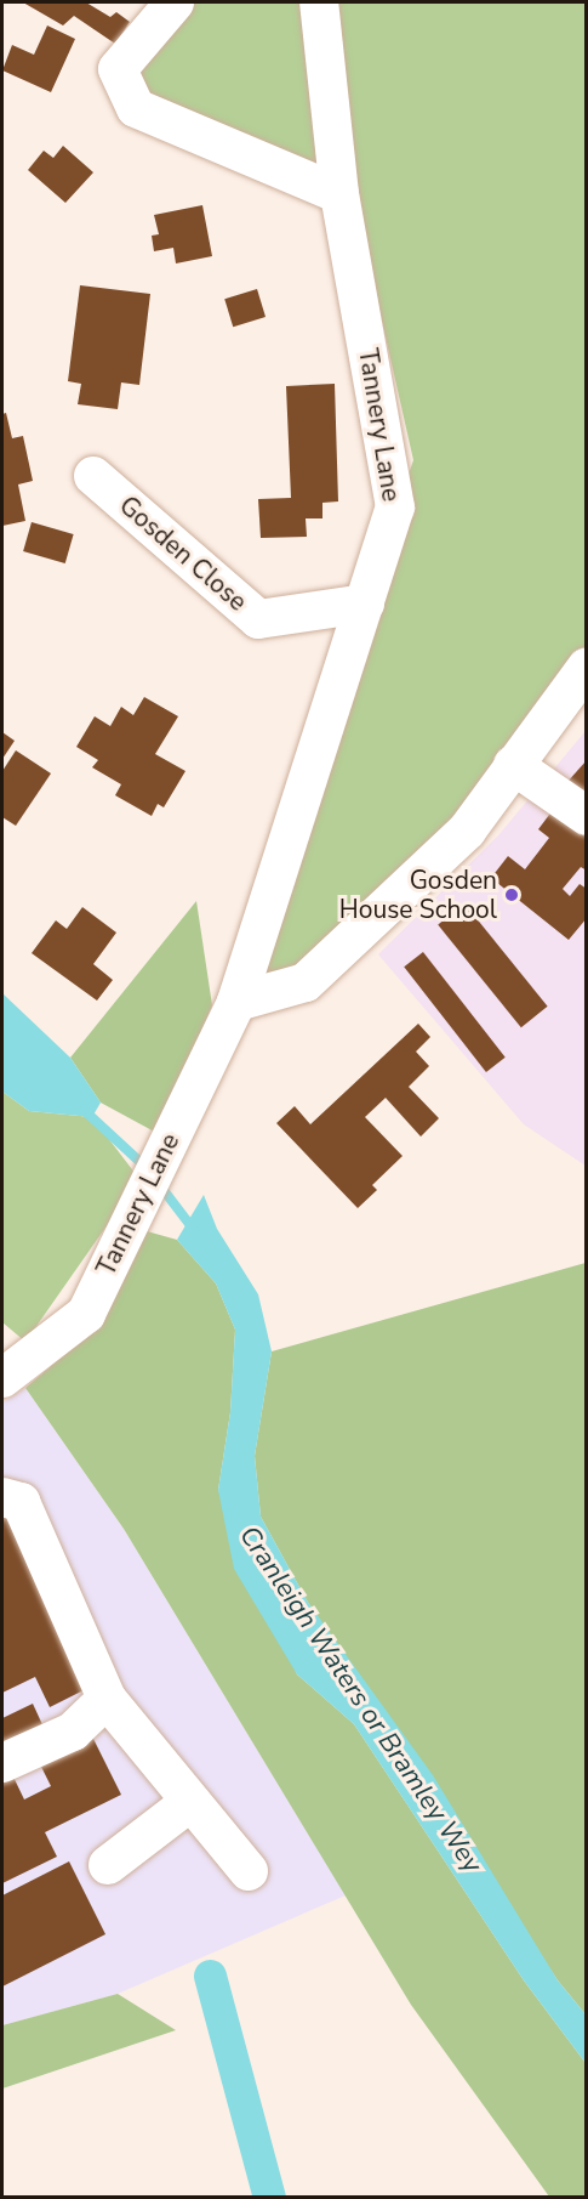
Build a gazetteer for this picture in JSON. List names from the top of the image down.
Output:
{
  "streets": {
    "street": ["Tannery Lane", "Gosden Close"]
  },
  "crossings": [
    ["Tannery Lane", "Gosden Close"]
  ],
  "water": ["Cranleigh Waters or Bramley Wey"],
  "places": ["Gosden House School"]
}
